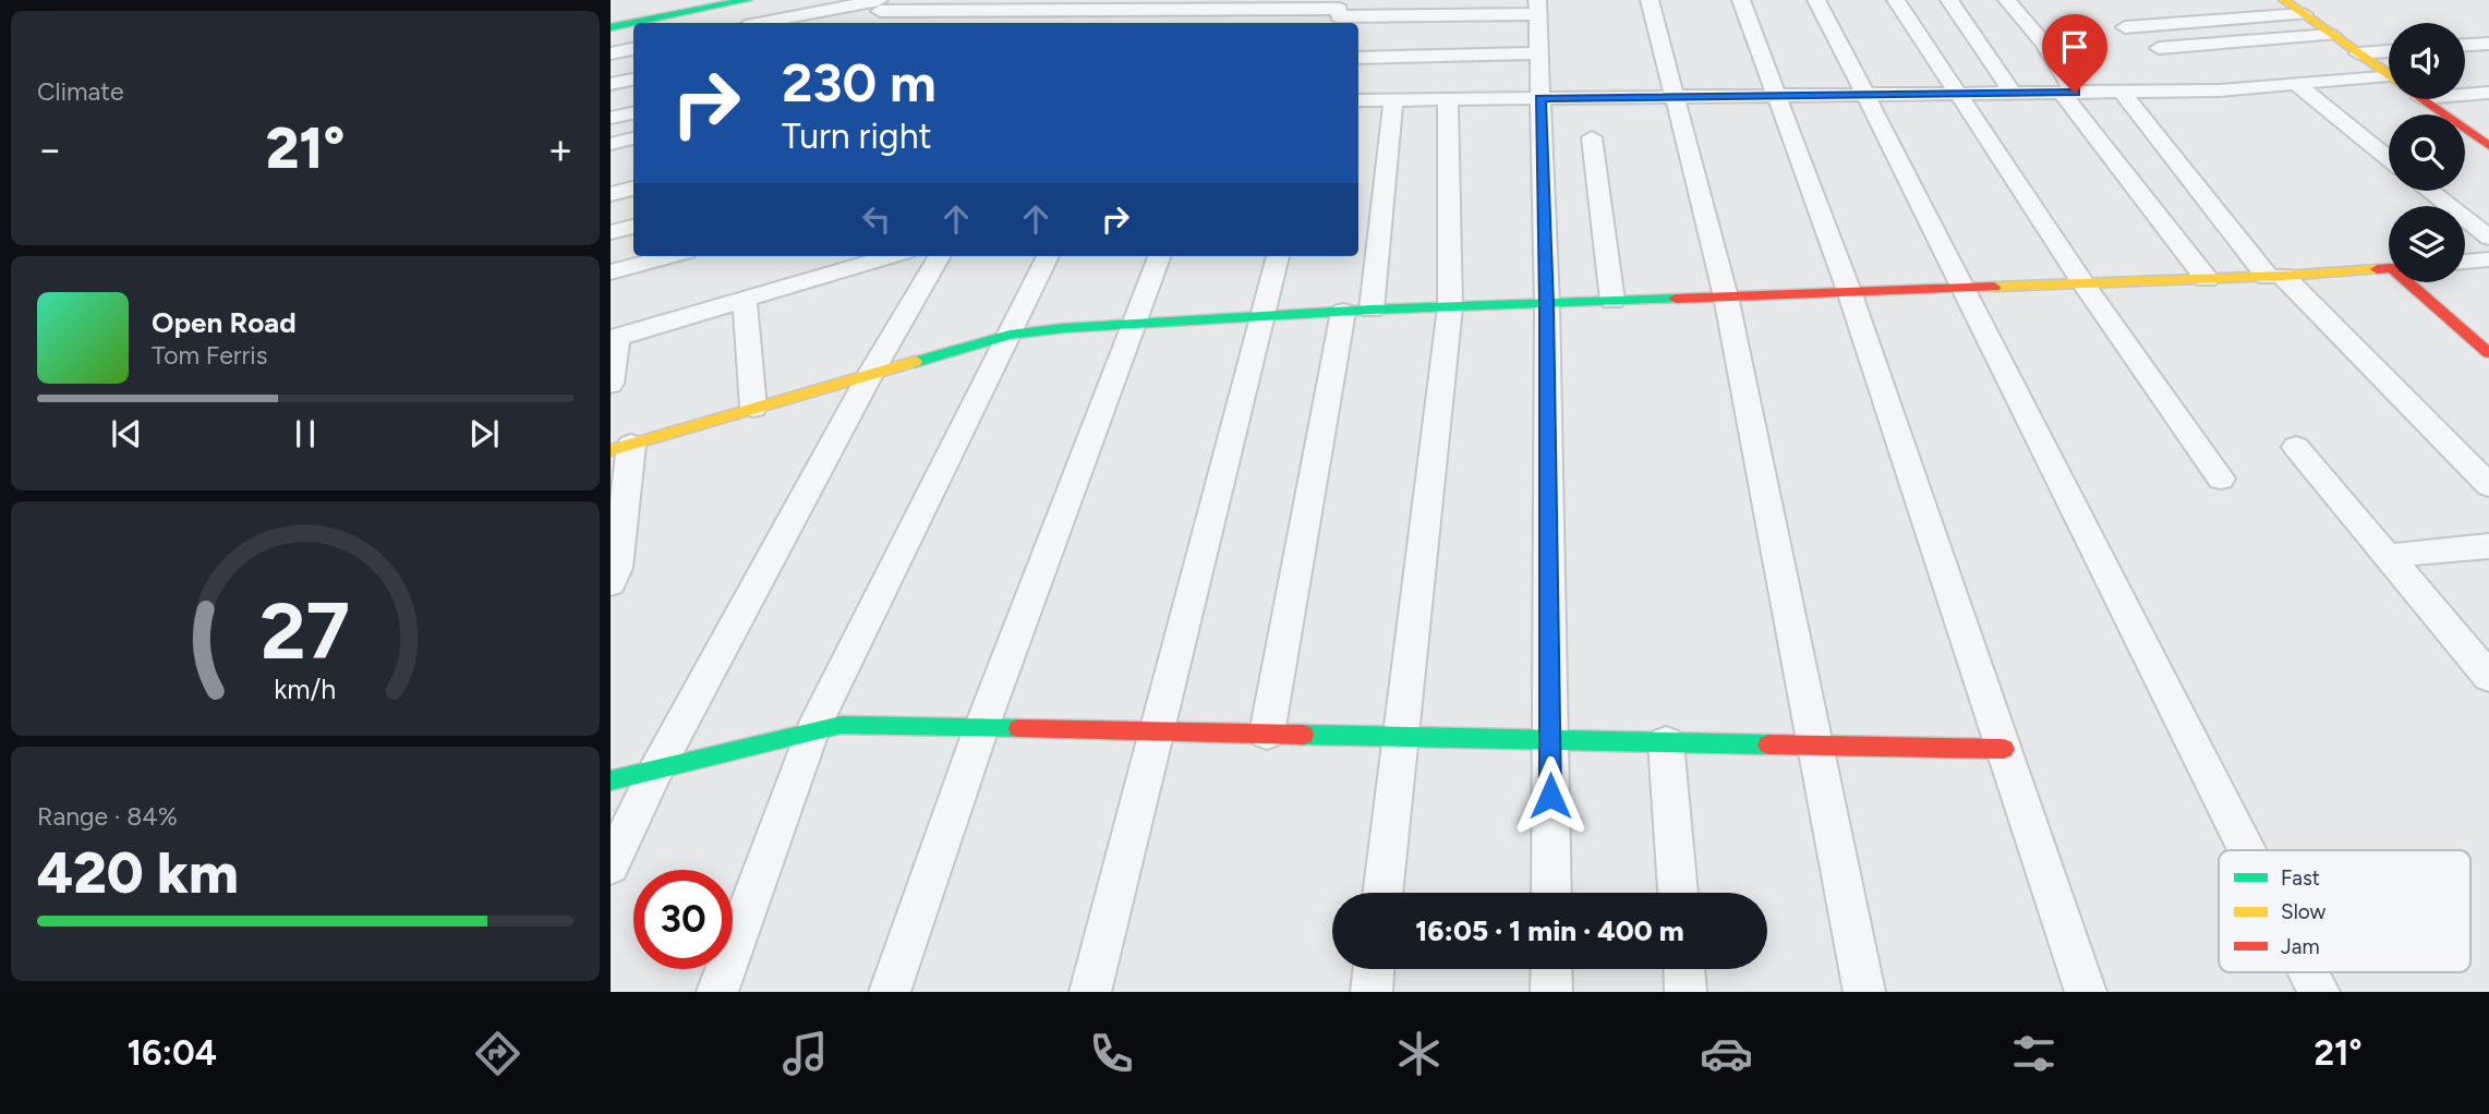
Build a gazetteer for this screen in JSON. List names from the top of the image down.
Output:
{
  "legend": ["Fast", "Slow", "Jam"],
  "page": {
    "tile": [
      "Climate",
      ["Range · 84%", "420 km"]
    ],
    "turn": ["230 m", "Turn right"],
    "heat": ["−", "21°", "+"],
    "song": ["Open Road", "Tom Ferris"],
    "limit": "30",
    "trip": "16:05 · 1 min · 400 m",
    "tabs": ["16:04", "21°"],
    "gauge": ["27", "km/h"]
  }
}
